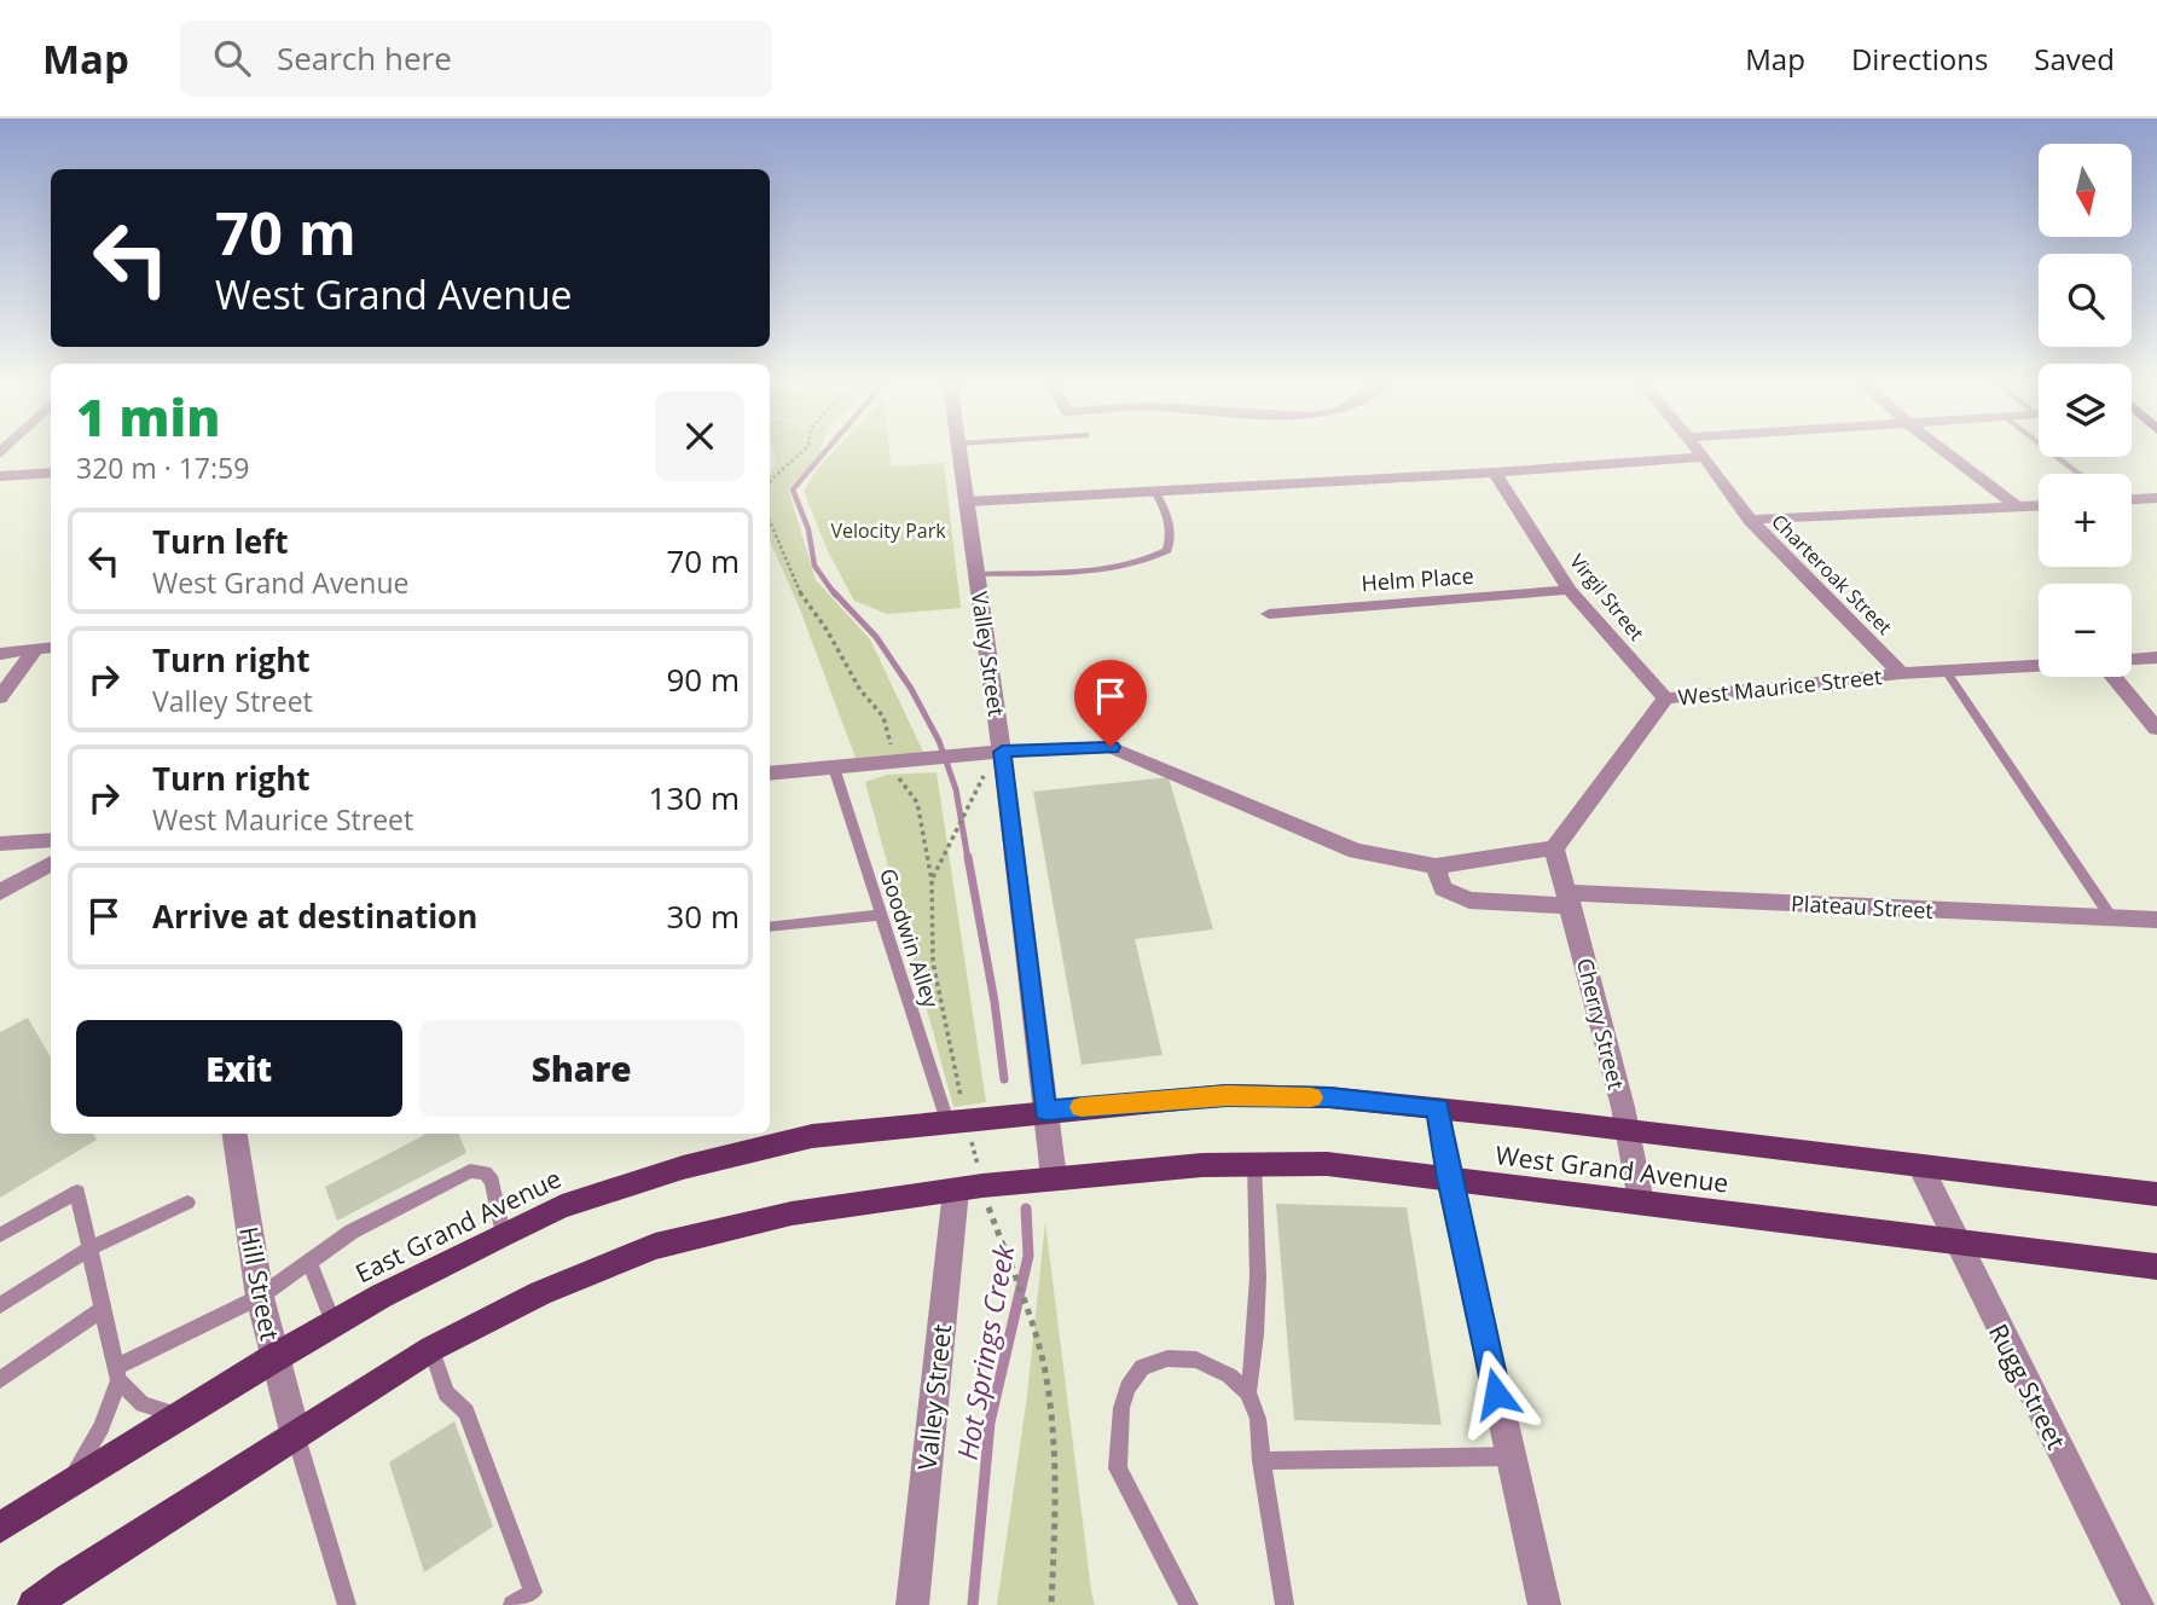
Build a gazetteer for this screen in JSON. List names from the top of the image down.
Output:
{
  "streets": {
    "main road": ["West Grand Avenue", "East Grand Avenue"],
    "street": [
      "Charteroak Street",
      "Helm Place",
      "Virgil Street",
      "Valley Street",
      "West Maurice Street",
      "Plateau Street",
      "Cherry Street",
      "Hill Street",
      "Rugg Street"
    ],
    "lane": ["Goodwin Alley"]
  },
  "crossings": [
    ["Charteroak Street", "West Maurice Street"],
    ["Helm Place", "Virgil Street"],
    ["Virgil Street", "West Maurice Street"],
    ["Valley Street", "West Grand Avenue"],
    ["Valley Street", "East Grand Avenue"],
    ["West Maurice Street", "Cherry Street"],
    ["Plateau Street", "Cherry Street"],
    ["Goodwin Alley", "East Grand Avenue"],
    ["Cherry Street", "West Grand Avenue"],
    ["West Grand Avenue", "East Grand Avenue"],
    ["West Grand Avenue", "Rugg Street"],
    ["East Grand Avenue", "Hill Street"]
  ],
  "water": ["Hot Springs Creek"],
  "parks": ["Velocity Park"],
  "north": "bottom",
  "page": {
    "header": "Map",
    "search": "Search here",
    "nav": ["Map", "Directions", "Saved"],
    "map_buttons": ["+", "−"],
    "turn": ["70 m", "West Grand Avenue"],
    "heading": ["1 min", "320 m · 17:59"],
    "list": [
      {
        "name": "Turn left",
        "note": "West Grand Avenue",
        "value": "70 m"
      },
      {
        "name": "Turn right",
        "note": "Valley Street",
        "value": "90 m"
      },
      {
        "name": "Turn right",
        "note": "West Maurice Street",
        "value": "130 m"
      },
      {
        "name": "Arrive at destination",
        "value": "30 m"
      }
    ],
    "buttons": ["Exit", "Share"]
  }
}
